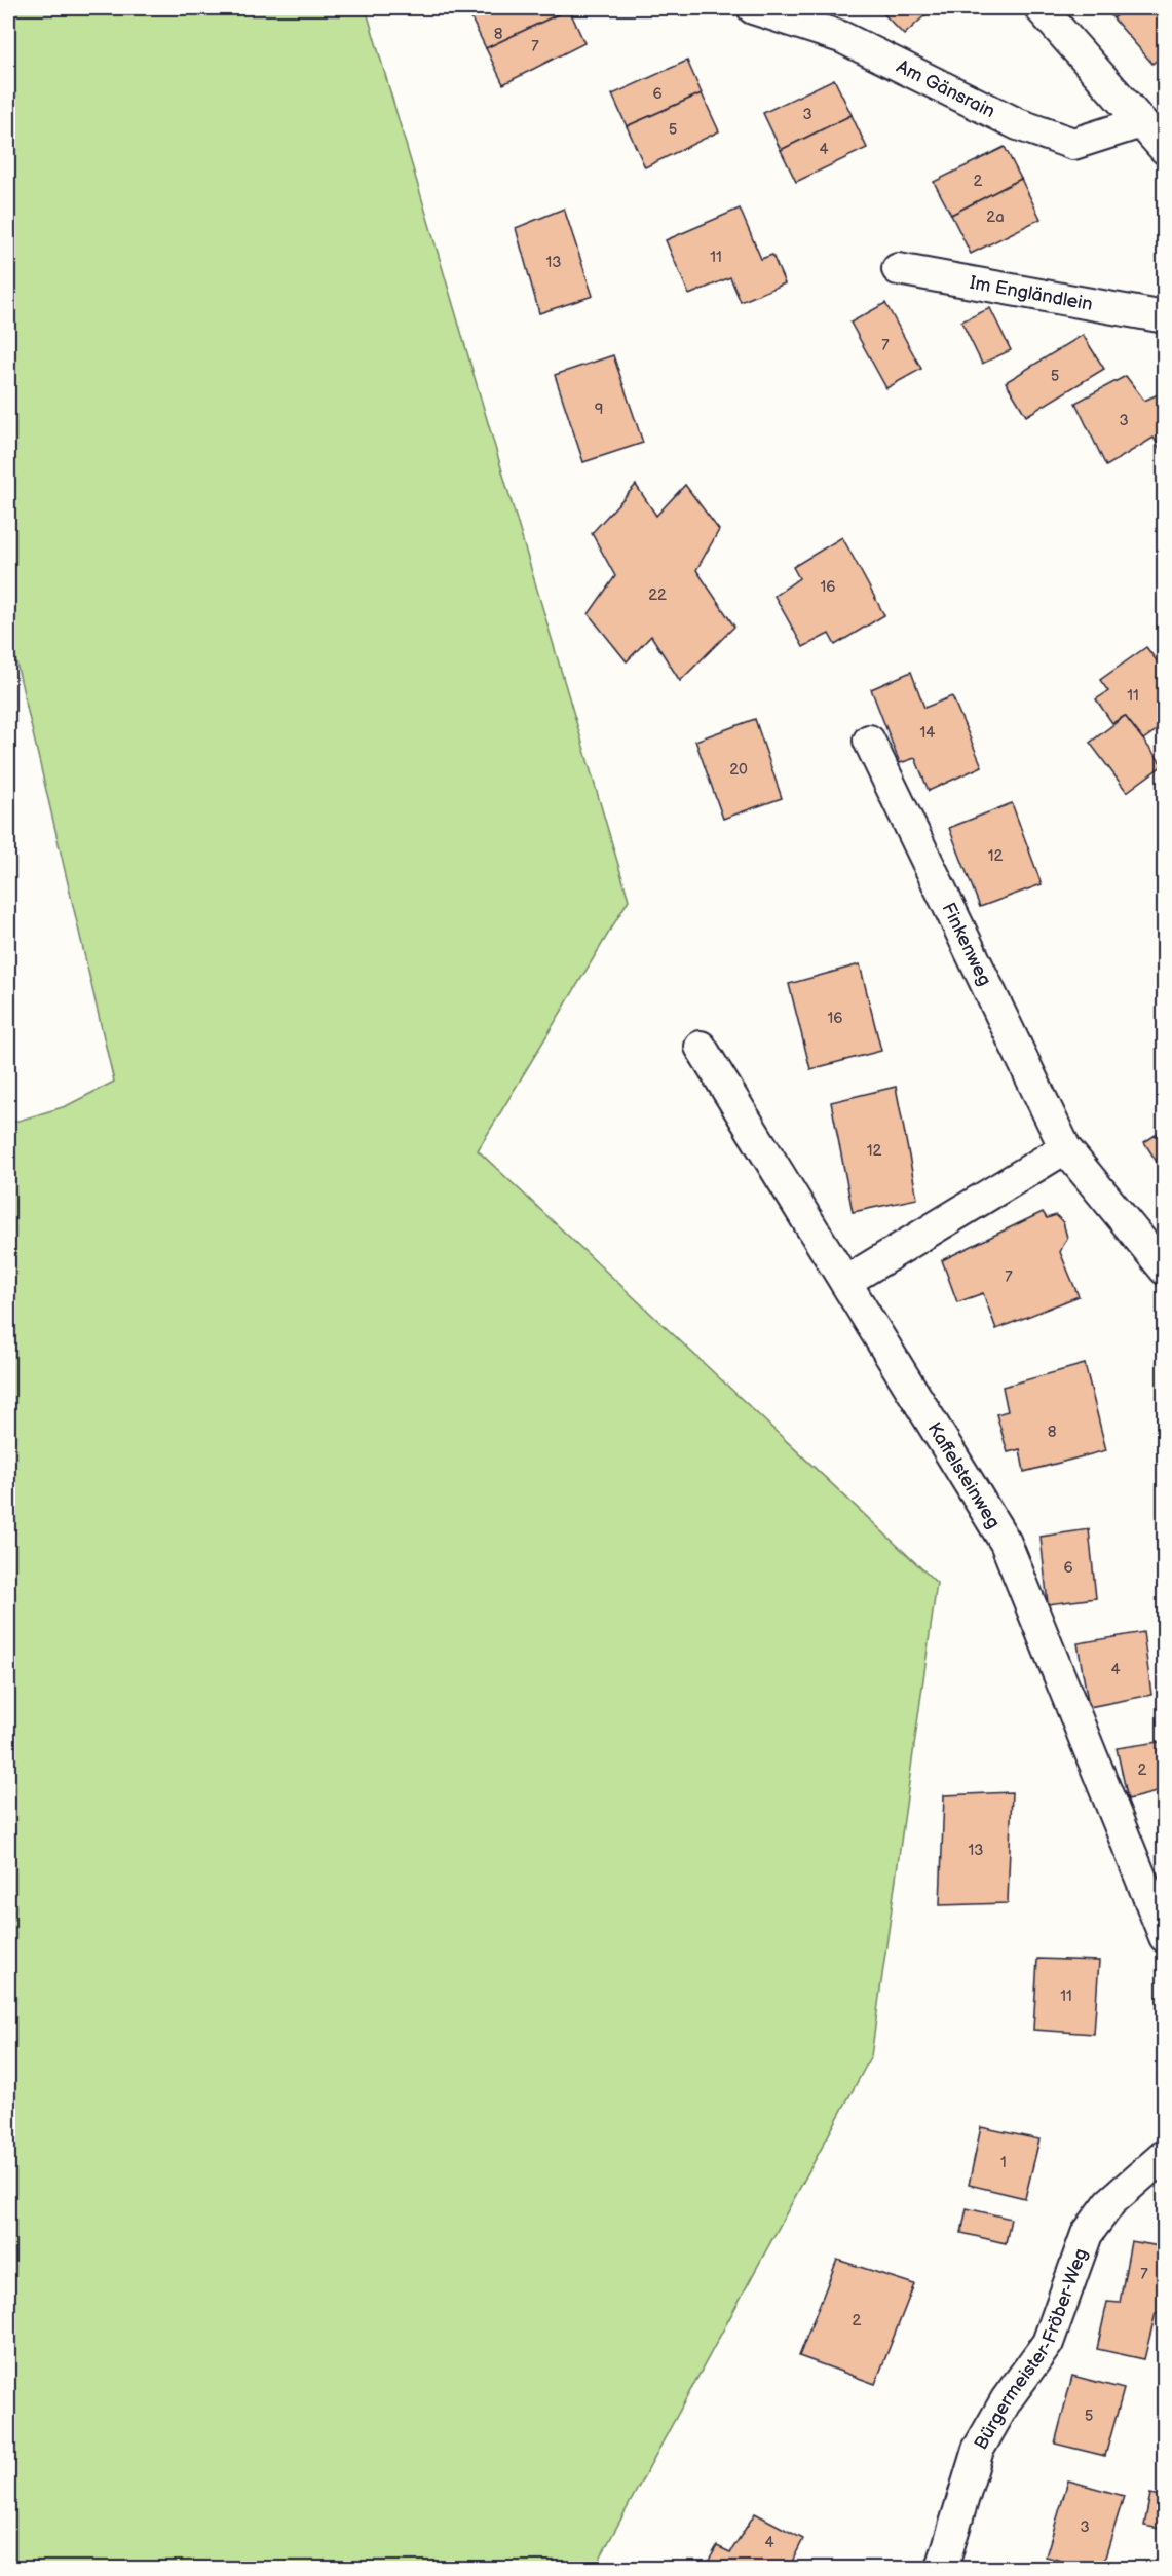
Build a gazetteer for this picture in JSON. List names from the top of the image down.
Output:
{
  "streets": {
    "street": [
      "Am Gänsrain",
      "Im Engländlein",
      "Finkenweg",
      "Kaffelsteinweg",
      "Bürgermeister-Fröber-Weg"
    ]
  },
  "house_numbers": [
    "8",
    "7",
    "6",
    "3",
    "5",
    "4",
    "2",
    "2a",
    "11",
    "13",
    "7",
    "5",
    "9",
    "3",
    "16",
    "22",
    "11",
    "14",
    "20",
    "12",
    "16",
    "12",
    "7",
    "8",
    "6",
    "4",
    "2",
    "13",
    "11",
    "1",
    "7",
    "2",
    "5",
    "3",
    "4"
  ]
}
